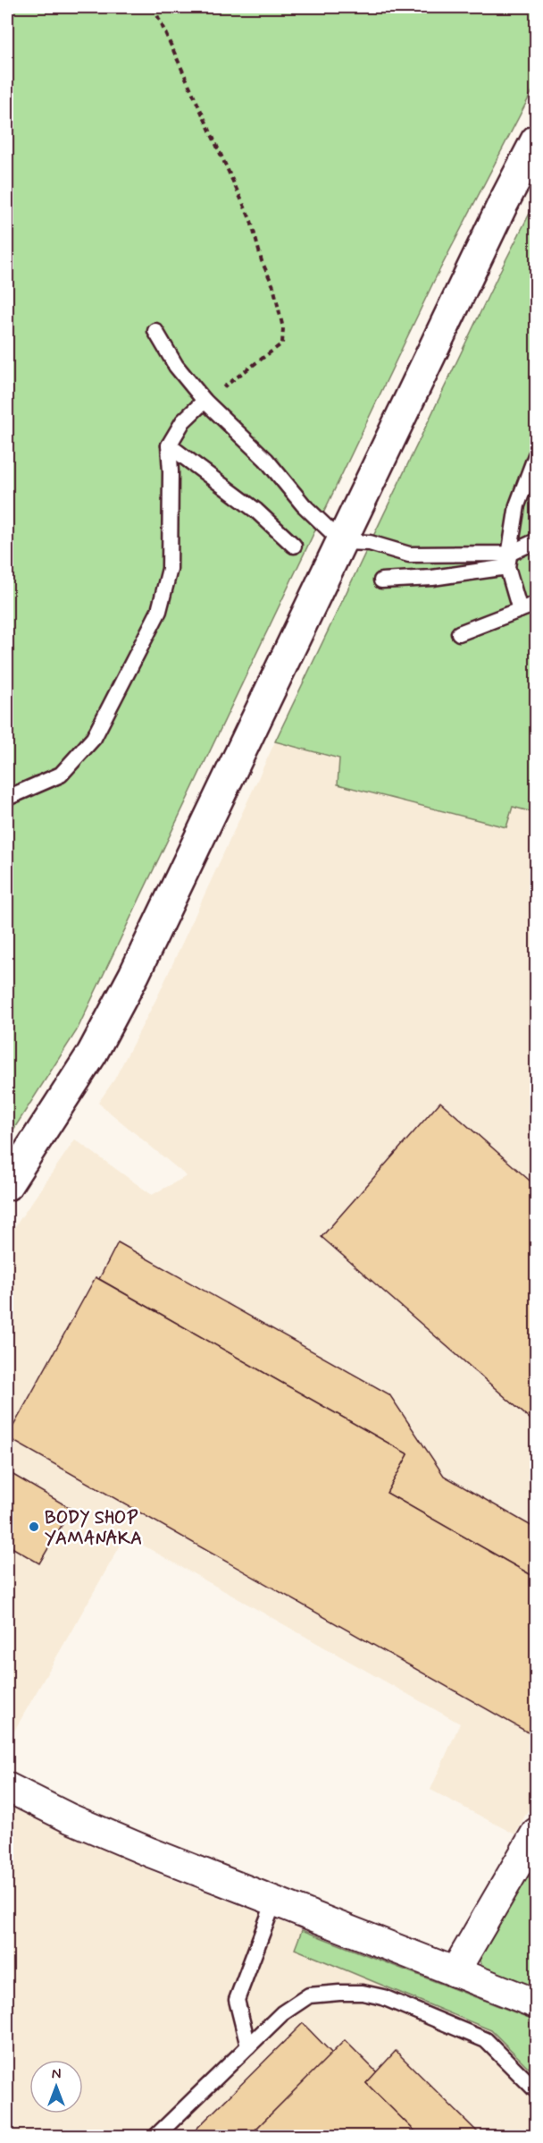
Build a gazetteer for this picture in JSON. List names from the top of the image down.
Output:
{
  "places": ["BODY SHOP YAMANAKA"],
  "north": "top"
}
